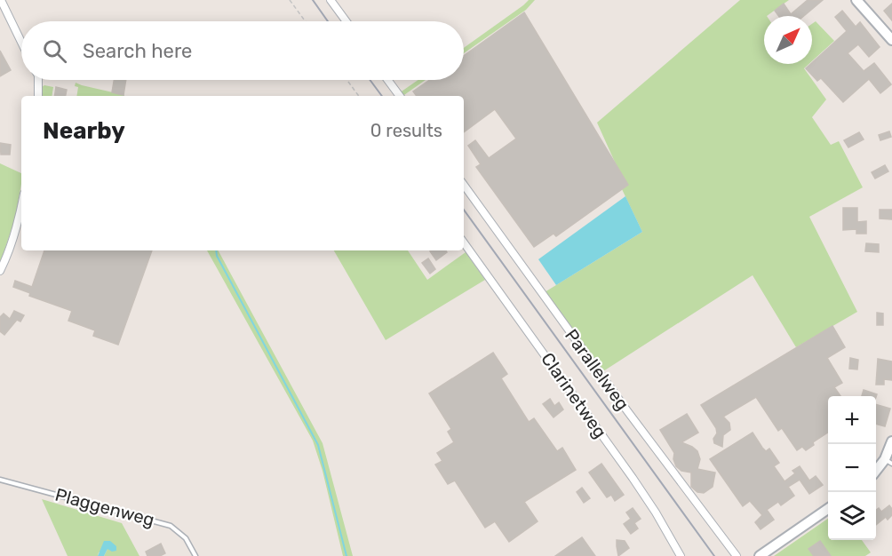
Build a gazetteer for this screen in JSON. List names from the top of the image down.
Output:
{
  "streets": {
    "street": ["Parallelweg", "Clarinetweg"],
    "lane": ["Plaggenweg"]
  },
  "north": "top right",
  "page": {
    "search": "Search here",
    "heading": ["Nearby", "0 results"],
    "map_buttons": ["+", "−"]
  }
}
